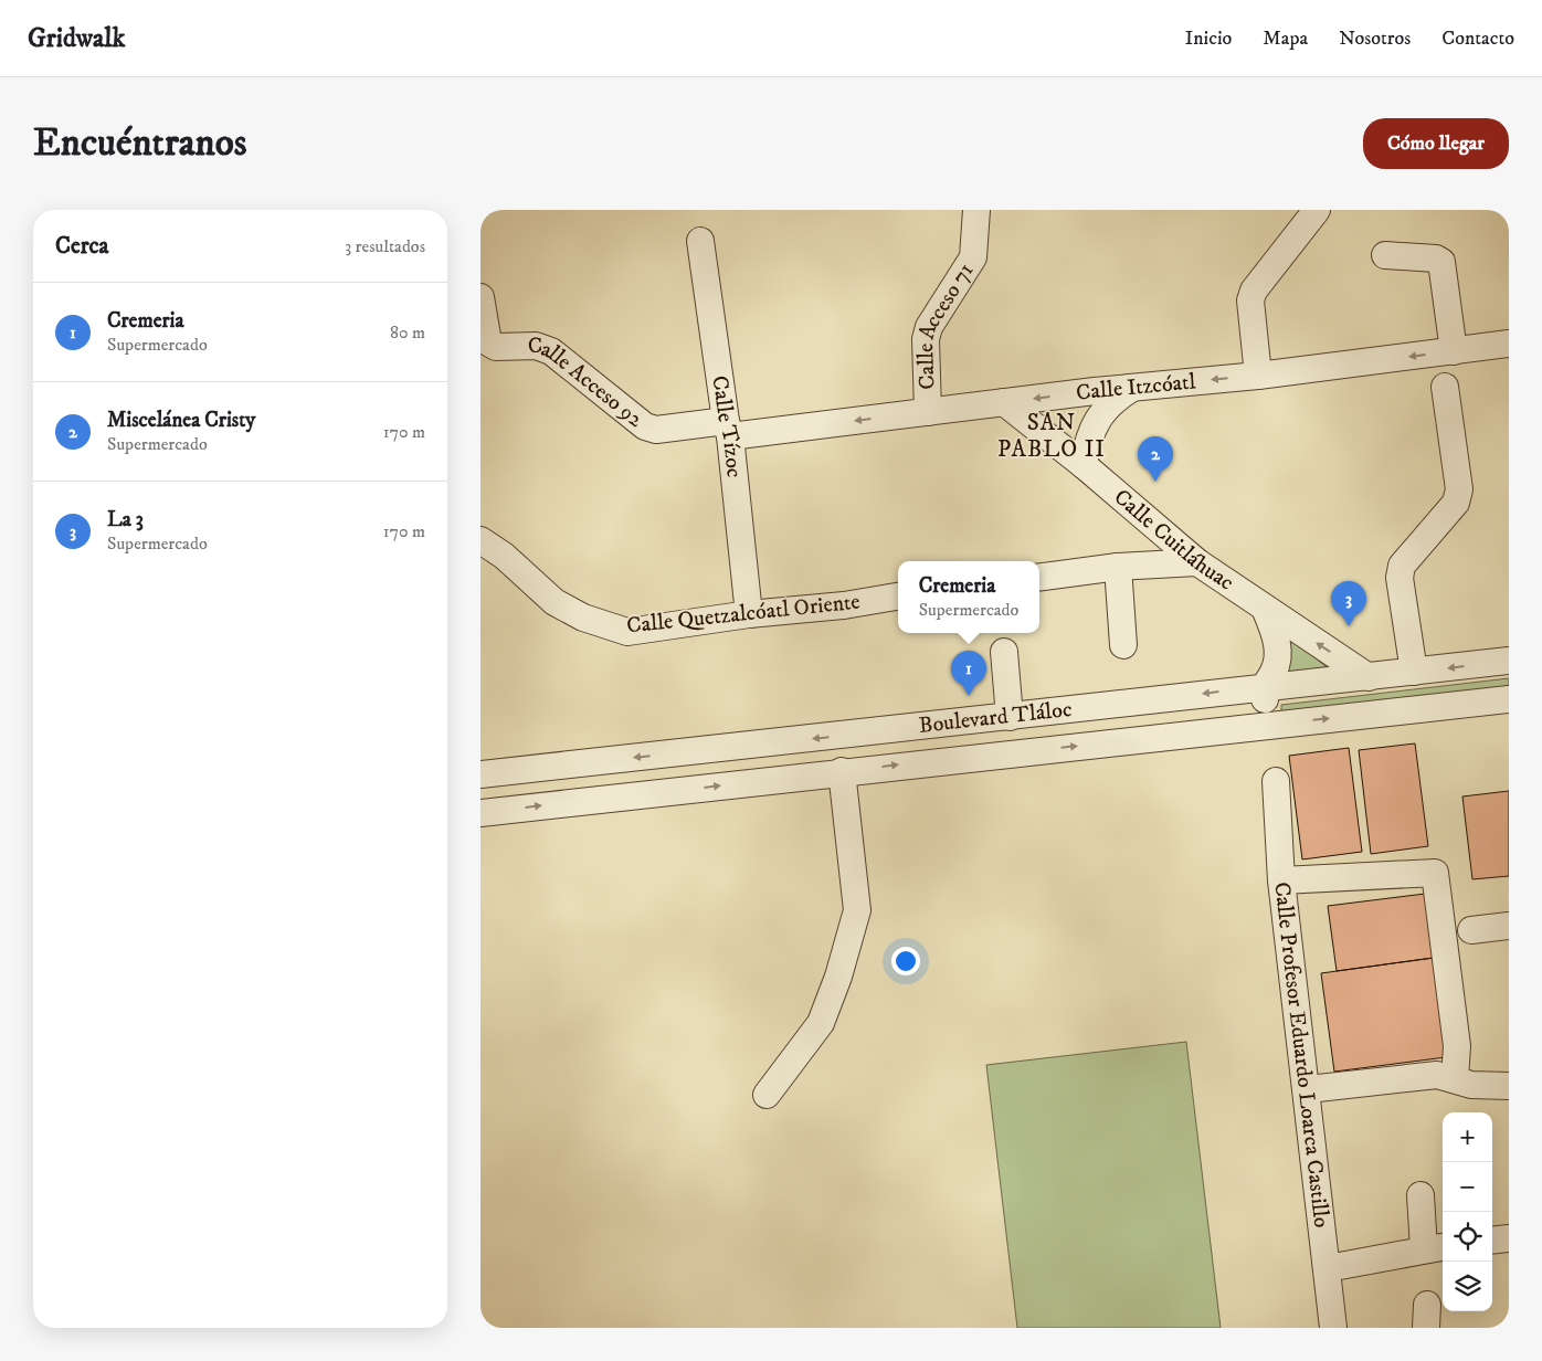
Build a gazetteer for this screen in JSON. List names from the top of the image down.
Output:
{
  "streets": {
    "street": [
      "Calle Acceso 71",
      "Calle Acceso 92",
      "Calle Itzcóatl",
      "Calle Tízoc",
      "Calle Cuitláhuac",
      "Calle Quetzalcóatl Oriente",
      "Boulevard Tláloc",
      "Calle Profesor Eduardo Loarca Castillo"
    ]
  },
  "crossings": [
    ["Calle Acceso 71", "Calle Itzcóatl"],
    ["Calle Acceso 92", "Calle Itzcóatl"],
    ["Calle Acceso 92", "Calle Tízoc"],
    ["Calle Itzcóatl", "Calle Tízoc"],
    ["Calle Itzcóatl", "Calle Cuitláhuac"],
    ["Calle Tízoc", "Calle Quetzalcóatl Oriente"],
    ["Calle Cuitláhuac", "Boulevard Tláloc"]
  ],
  "one_way": ["Calle Itzcóatl"],
  "districts": ["SAN PABLO II"],
  "page": {
    "header": "Gridwalk",
    "nav": [
      "Inicio",
      "Mapa",
      "Nosotros",
      "Contacto"
    ],
    "buttons": "Cómo llegar",
    "title": "Encuéntranos",
    "heading": ["Cerca", "3 resultados"],
    "list": [
      {
        "mark": "1",
        "name": "Cremeria",
        "note": "Supermercado",
        "value": "80 m"
      },
      {
        "mark": "2",
        "name": "Miscelánea Cristy",
        "note": "Supermercado",
        "value": "170 m"
      },
      {
        "mark": "3",
        "name": "La 3",
        "note": "Supermercado",
        "value": "170 m"
      }
    ],
    "pins": ["2", "3", "1"],
    "popup": ["Cremeria", "Supermercado"],
    "map_buttons": ["+", "−"]
  }
}
